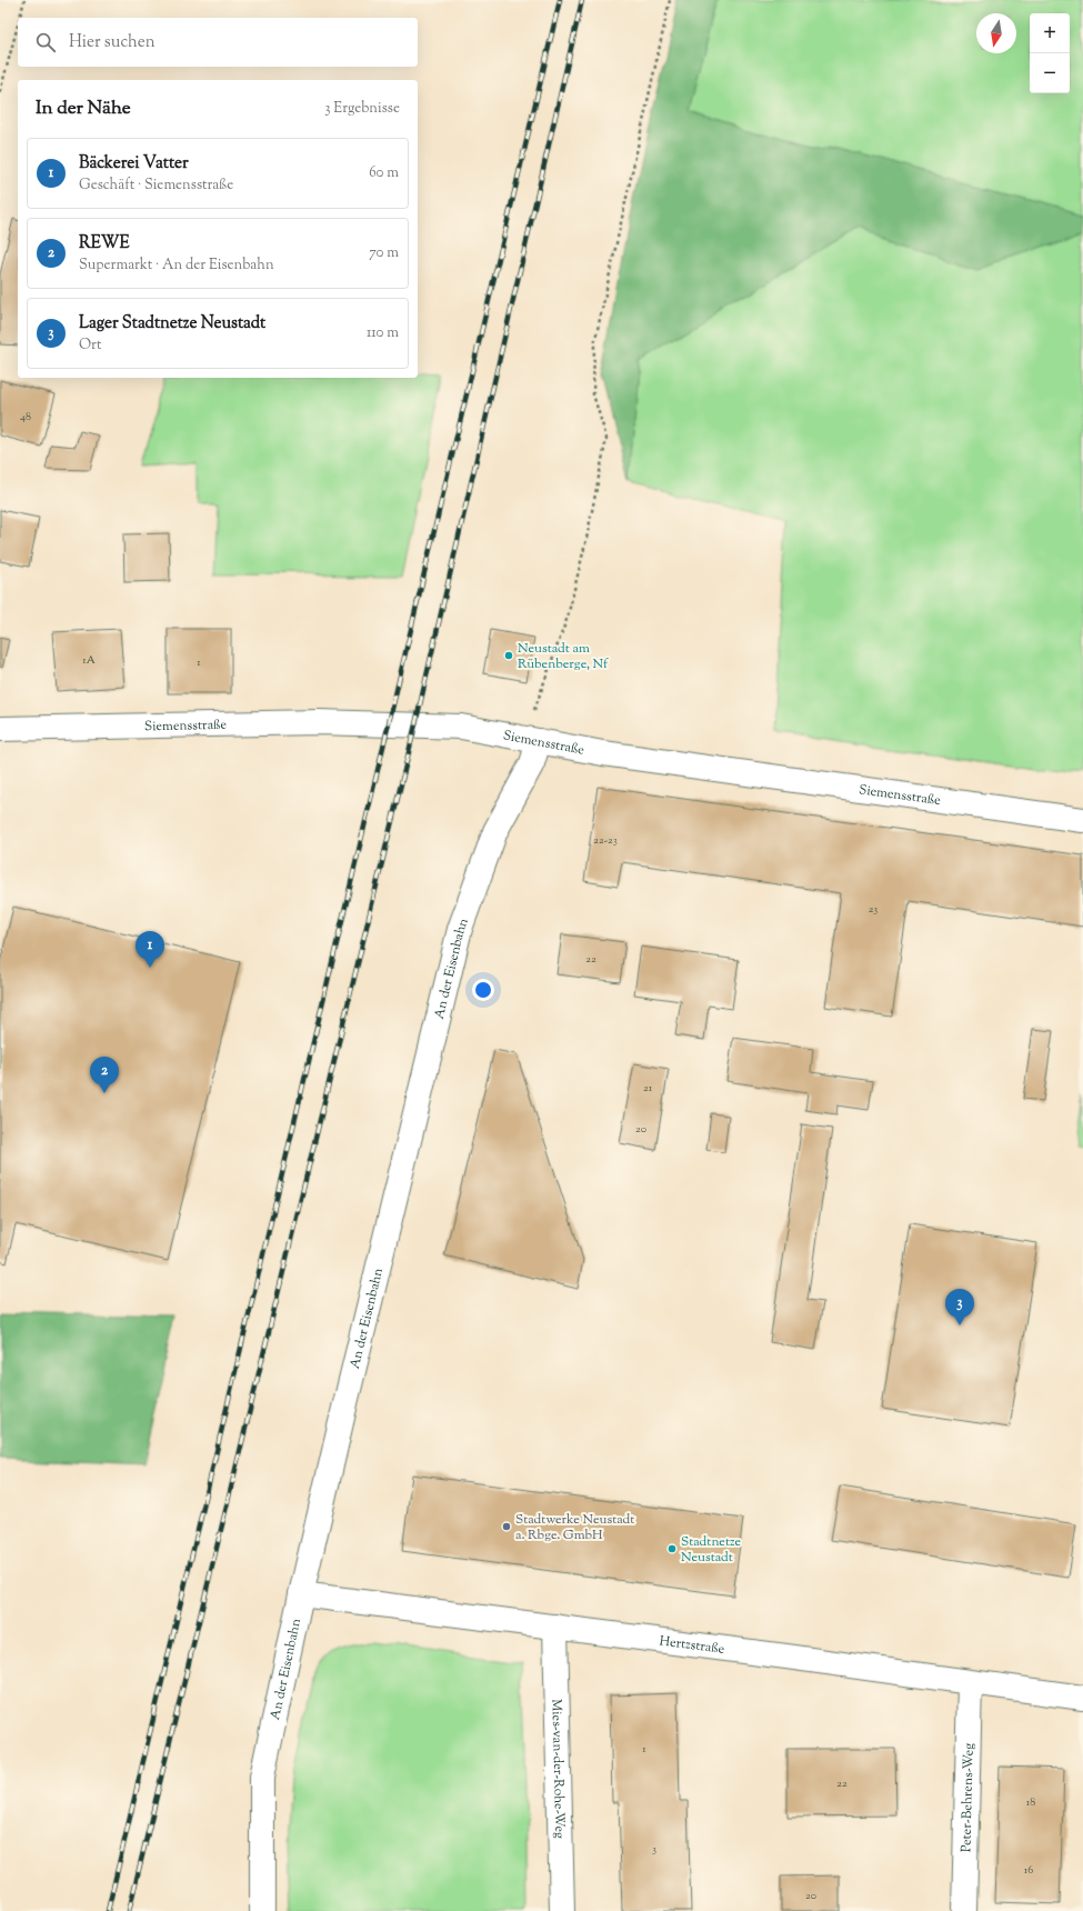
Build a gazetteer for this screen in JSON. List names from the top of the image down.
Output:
{
  "streets": {
    "street": [
      "Siemensstraße",
      "An der Eisenbahn",
      "Hertzstraße",
      "Mies-van-der-Rohe-Weg",
      "Peter-Behrens-Weg"
    ]
  },
  "crossings": [
    ["Siemensstraße", "An der Eisenbahn"],
    ["An der Eisenbahn", "Hertzstraße"],
    ["Hertzstraße", "Mies-van-der-Rohe-Weg"],
    ["Hertzstraße", "Peter-Behrens-Weg"]
  ],
  "places": ["Neustadt am Rübenberge, Nf", "Stadtwerke Neustadt a. Rbge. GmbH", "Stadtnetze Neustadt"],
  "house_numbers": [
    "48",
    "1A",
    "1",
    "22-23",
    "23",
    "22",
    "21",
    "20",
    "1",
    "22",
    "18",
    "3",
    "16",
    "20"
  ],
  "north": "bottom",
  "page": {
    "map_buttons": ["+", "−"],
    "search": "Hier suchen",
    "heading": ["In der Nähe", "3 Ergebnisse"],
    "list": [
      {
        "mark": "1",
        "name": "Bäckerei Vatter",
        "note": "Geschäft · Siemensstraße",
        "value": "60 m"
      },
      {
        "mark": "2",
        "name": "REWE",
        "note": "Supermarkt · An der Eisenbahn",
        "value": "70 m"
      },
      {
        "mark": "3",
        "name": "Lager Stadtnetze Neustadt",
        "note": "Ort",
        "value": "110 m"
      }
    ],
    "pins": ["1", "2", "3"]
  }
}
